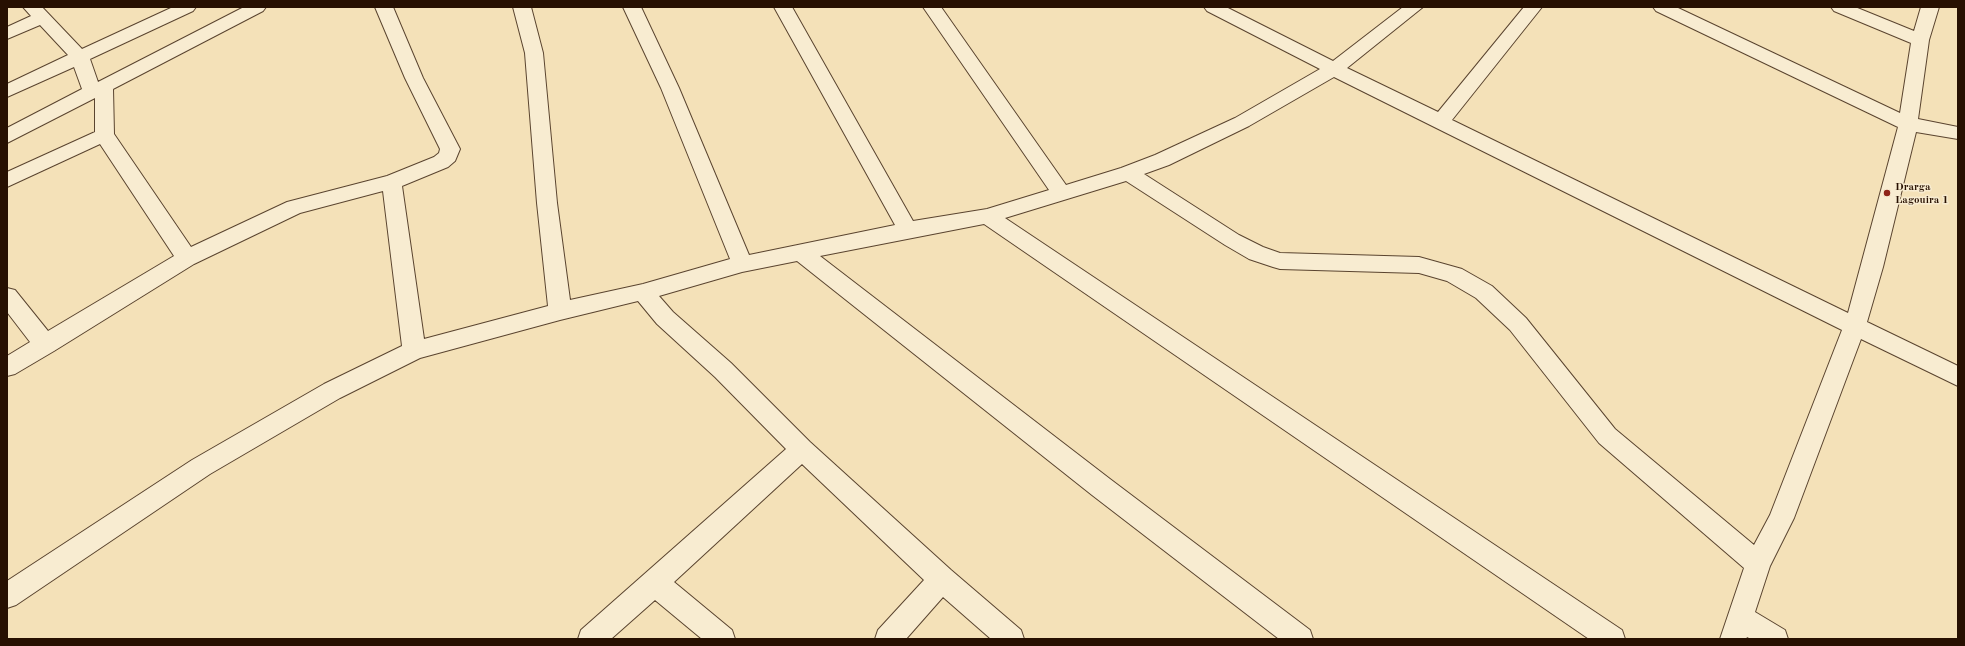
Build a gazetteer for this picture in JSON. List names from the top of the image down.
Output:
{
  "places": ["Drarga Lagouira 1"]
}
